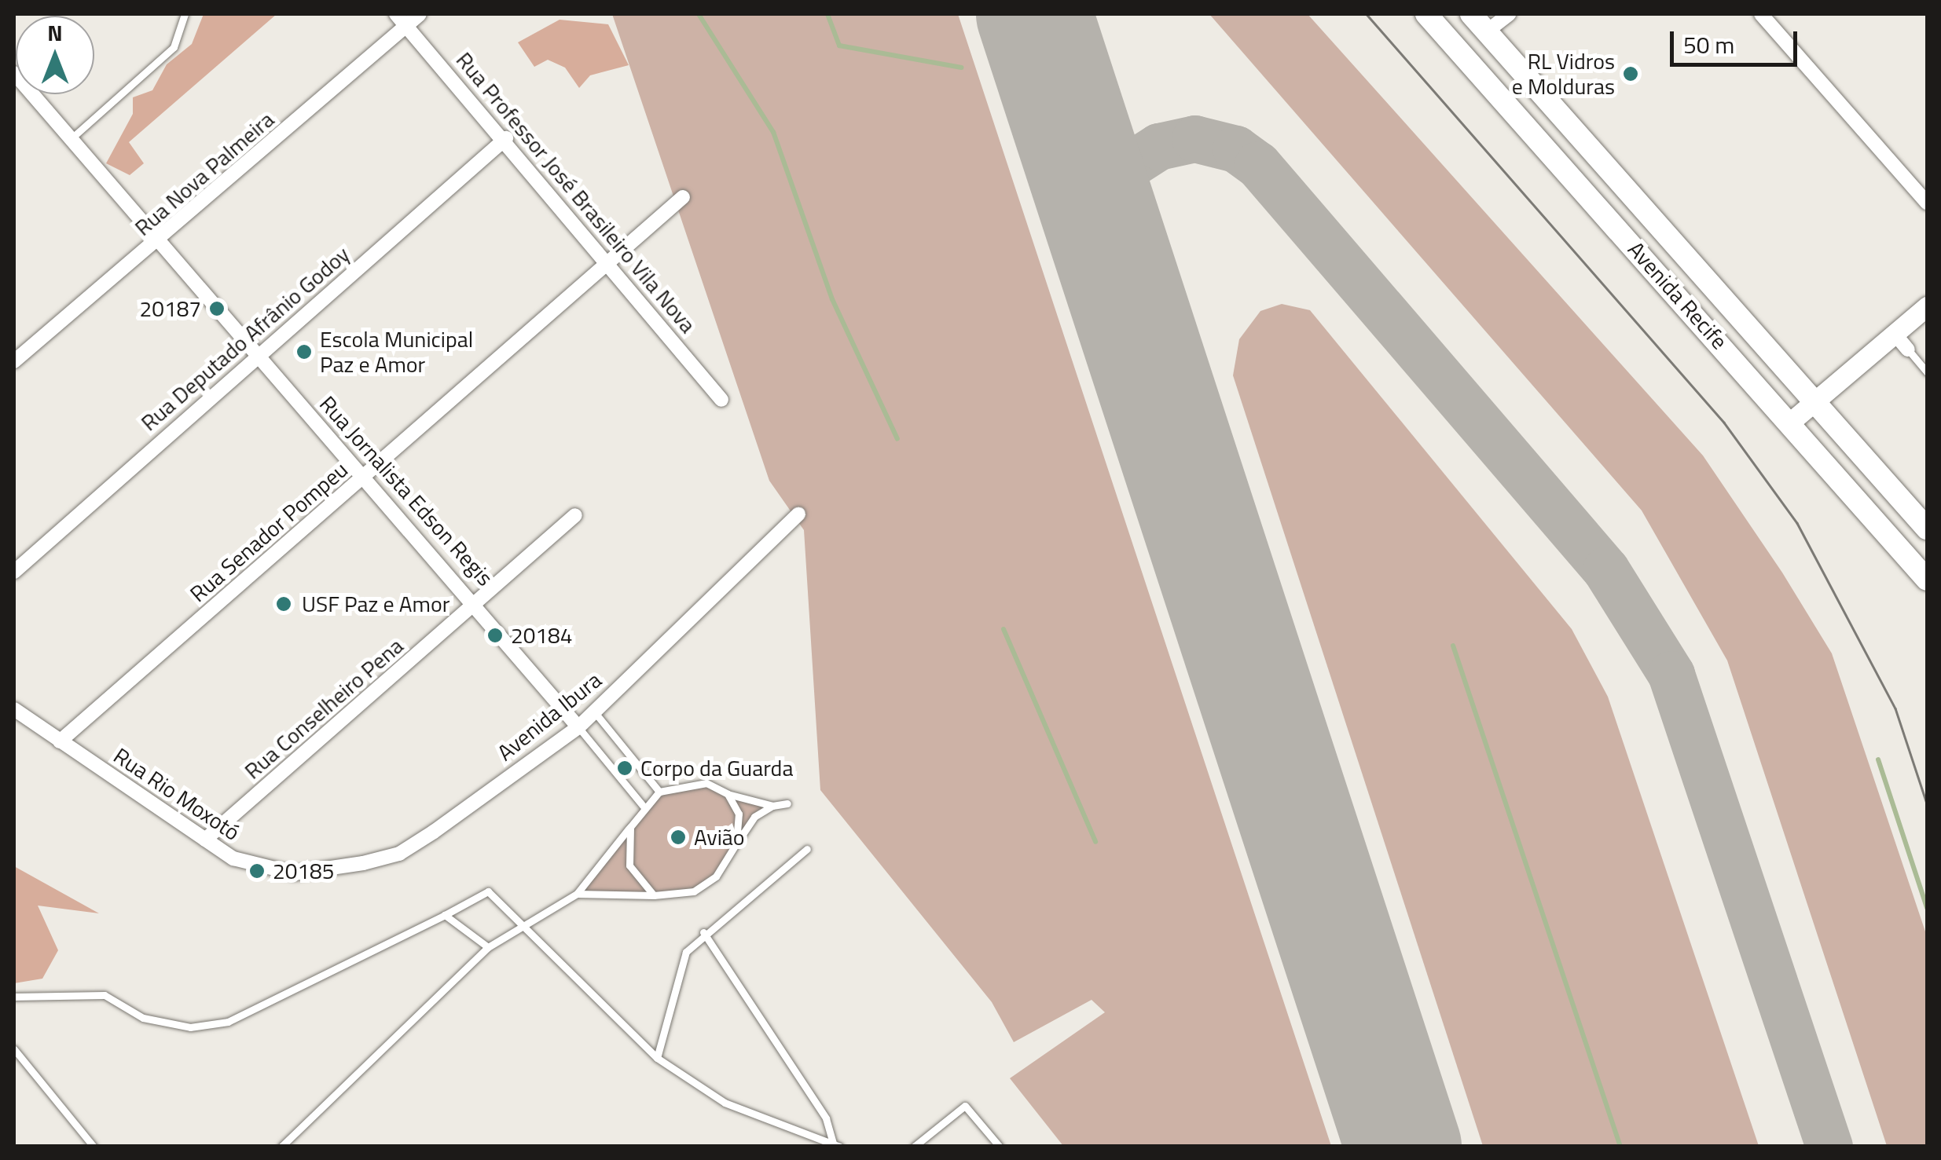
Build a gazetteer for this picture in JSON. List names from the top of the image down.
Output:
{
  "streets": {
    "main road": ["Avenida Recife"],
    "street": [
      "Rua Nova Palmeira",
      "Rua Professor José Brasileiro Vila Nova",
      "Rua Deputado Afrânio Godoy",
      "Rua Jornalista Edson Regis",
      "Rua Senador Pompeu",
      "Rua Conselheiro Pena",
      "Avenida Ibura",
      "Rua Rio Moxotó"
    ]
  },
  "crossings": [
    ["Rua Nova Palmeira", "Rua Professor José Brasileiro Vila Nova"],
    ["Rua Nova Palmeira", "Rua Jornalista Edson Regis"],
    ["Rua Professor José Brasileiro Vila Nova", "Rua Deputado Afrânio Godoy"],
    ["Rua Professor José Brasileiro Vila Nova", "Rua Senador Pompeu"],
    ["Rua Deputado Afrânio Godoy", "Rua Jornalista Edson Regis"],
    ["Rua Jornalista Edson Regis", "Rua Senador Pompeu"],
    ["Rua Jornalista Edson Regis", "Rua Conselheiro Pena"],
    ["Rua Jornalista Edson Regis", "Avenida Ibura"],
    ["Rua Senador Pompeu", "Rua Rio Moxotó"],
    ["Rua Conselheiro Pena", "Rua Rio Moxotó"],
    ["Avenida Ibura", "Rua Rio Moxotó"]
  ],
  "places": [
    "RL Vidros e Molduras",
    "20187",
    "Escola Municipal Paz e Amor",
    "USF Paz e Amor",
    "20184",
    "Corpo da Guarda",
    "Avião",
    "20185"
  ],
  "scale_bar": "50 m",
  "north": "top"
}
